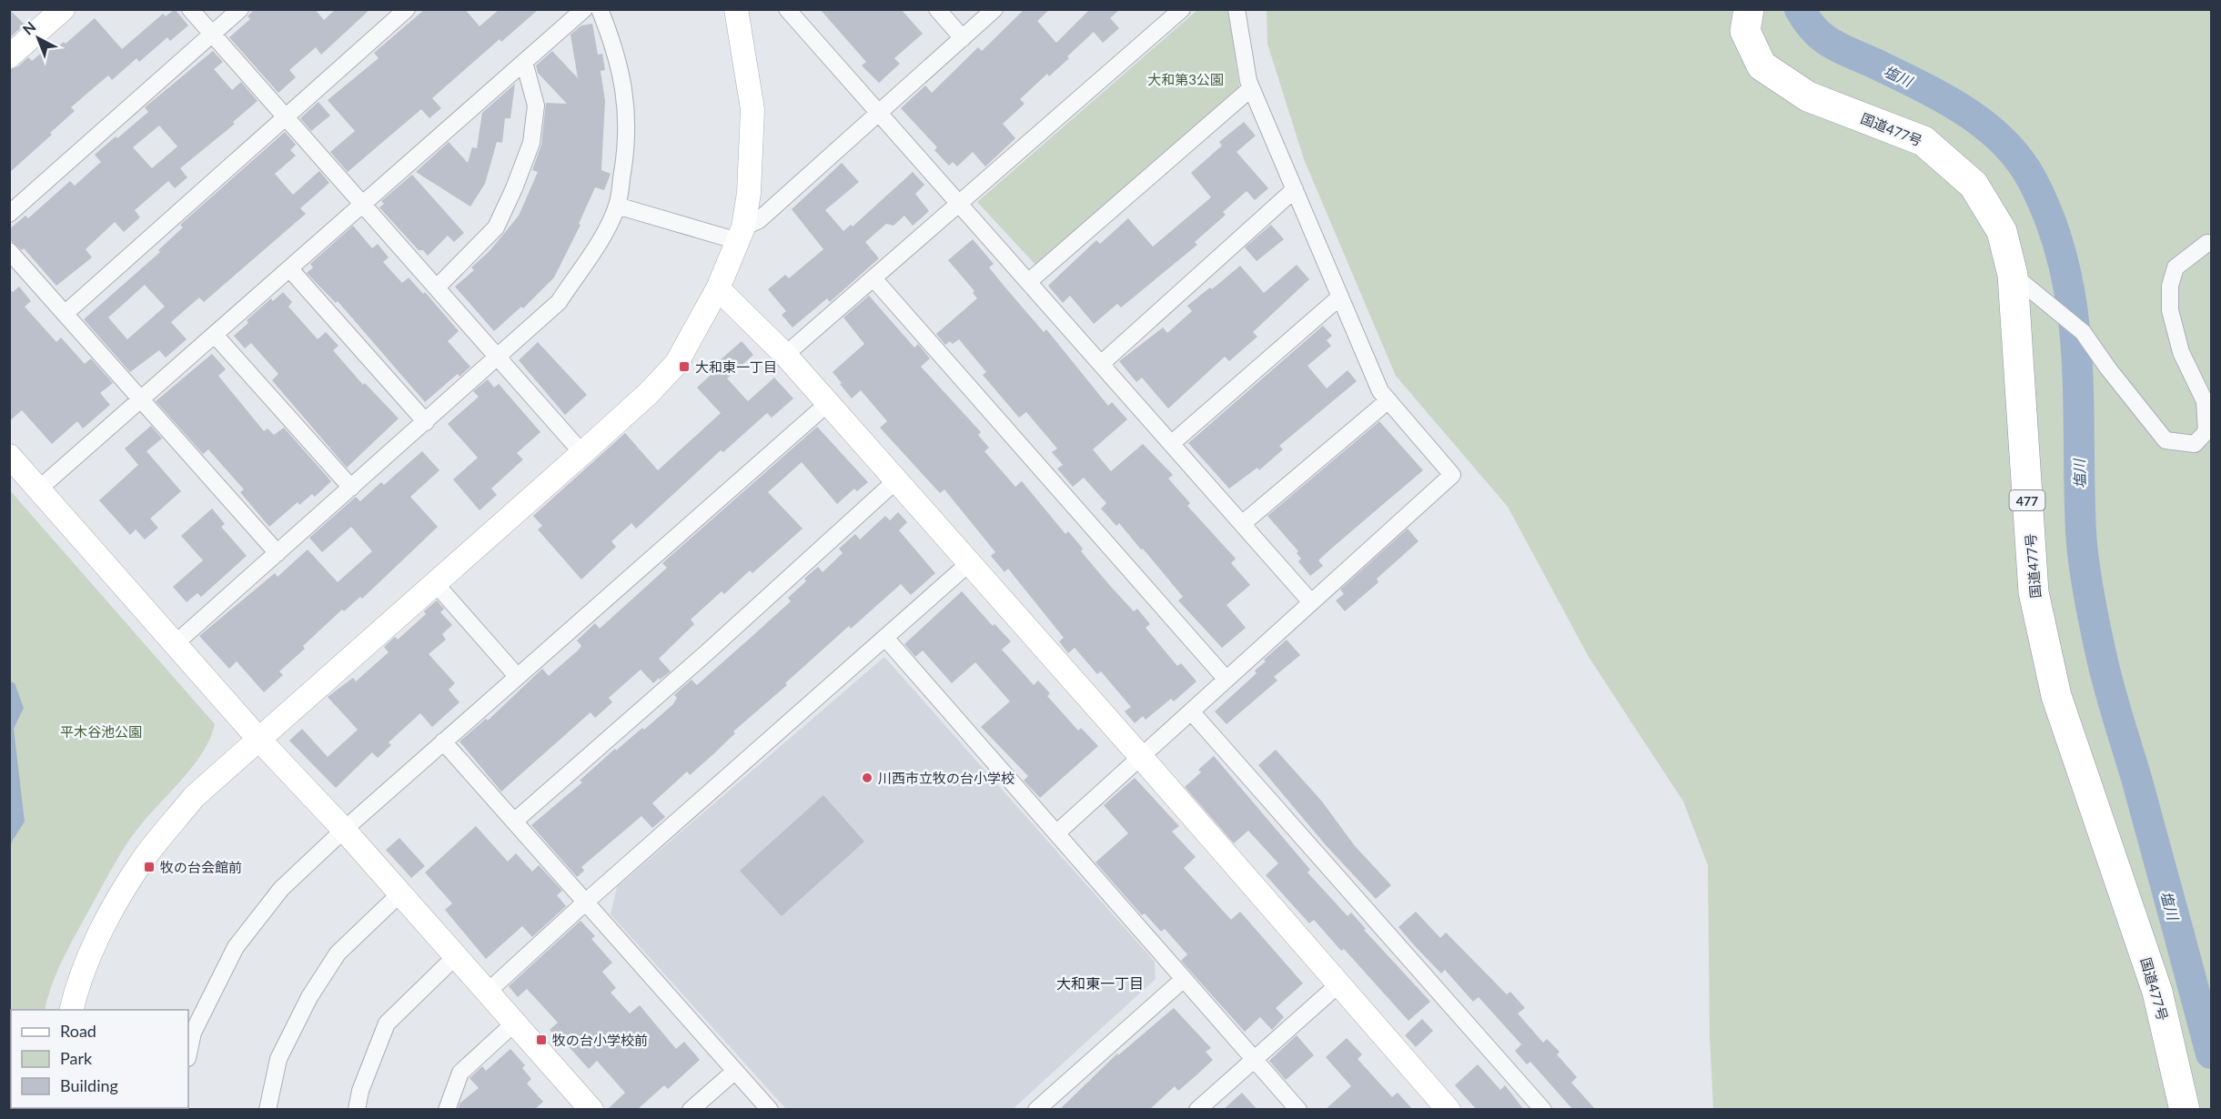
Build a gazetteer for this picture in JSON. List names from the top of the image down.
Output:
{
  "streets": {
    "highway": ["国道477号", "477"]
  },
  "districts": ["大和東一丁目"],
  "water": ["塩川"],
  "parks": ["大和第3公園", "平木谷池公園"],
  "places": {
    "transit": ["大和東一丁目", "牧の台会館前", "牧の台小学校前"],
    "other": ["川西市立牧の台小学校"]
  },
  "legend": ["Road", "Park", "Building"],
  "north": "top left"
}
